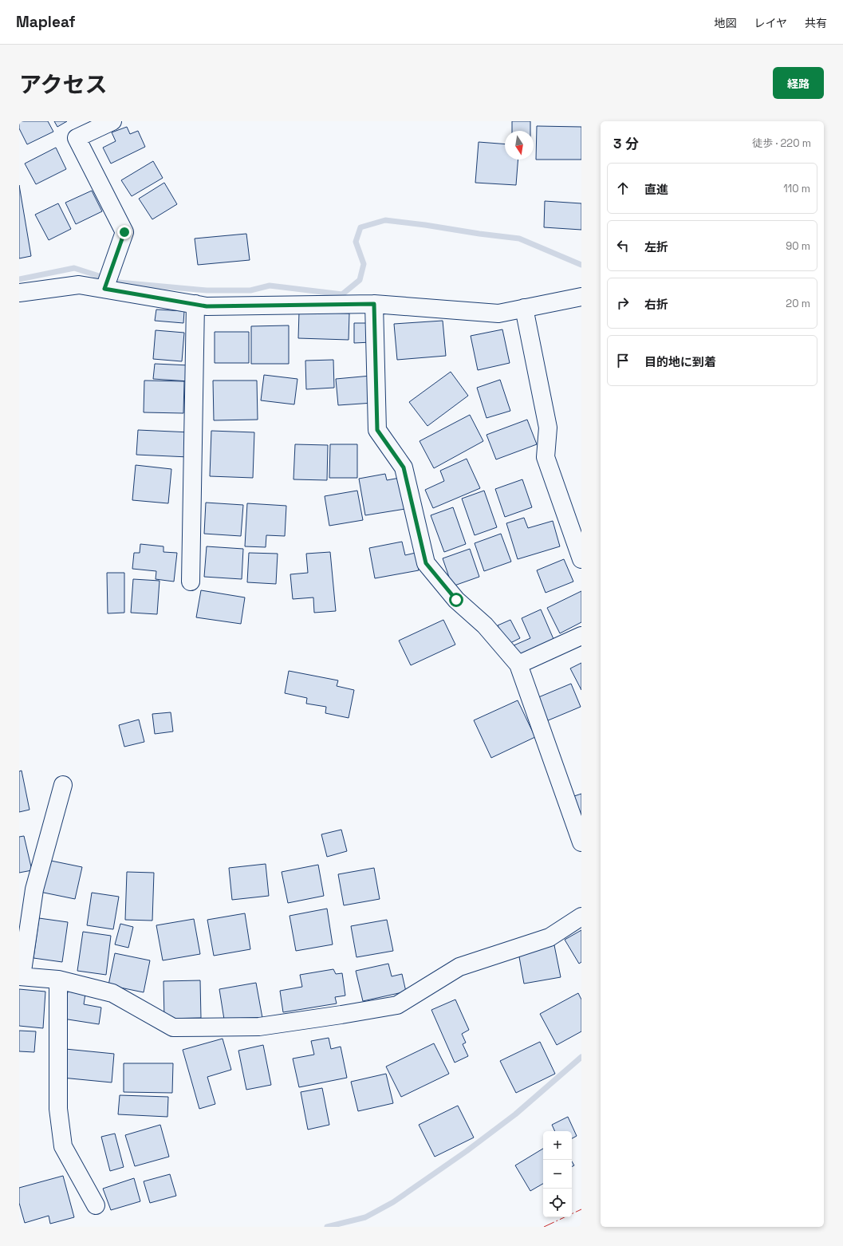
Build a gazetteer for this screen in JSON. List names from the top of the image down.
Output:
{
  "north": "bottom",
  "page": {
    "header": "Mapleaf",
    "nav": ["地図", "レイヤ", "共有"],
    "title": "アクセス",
    "buttons": "経路",
    "heading": ["3 分", "徒歩 · 220 m"],
    "list": [
      ["直進", "110 m"],
      ["左折", "90 m"],
      ["右折", "20 m"],
      "目的地に到着"
    ],
    "map_buttons": ["+", "−"]
  }
}
